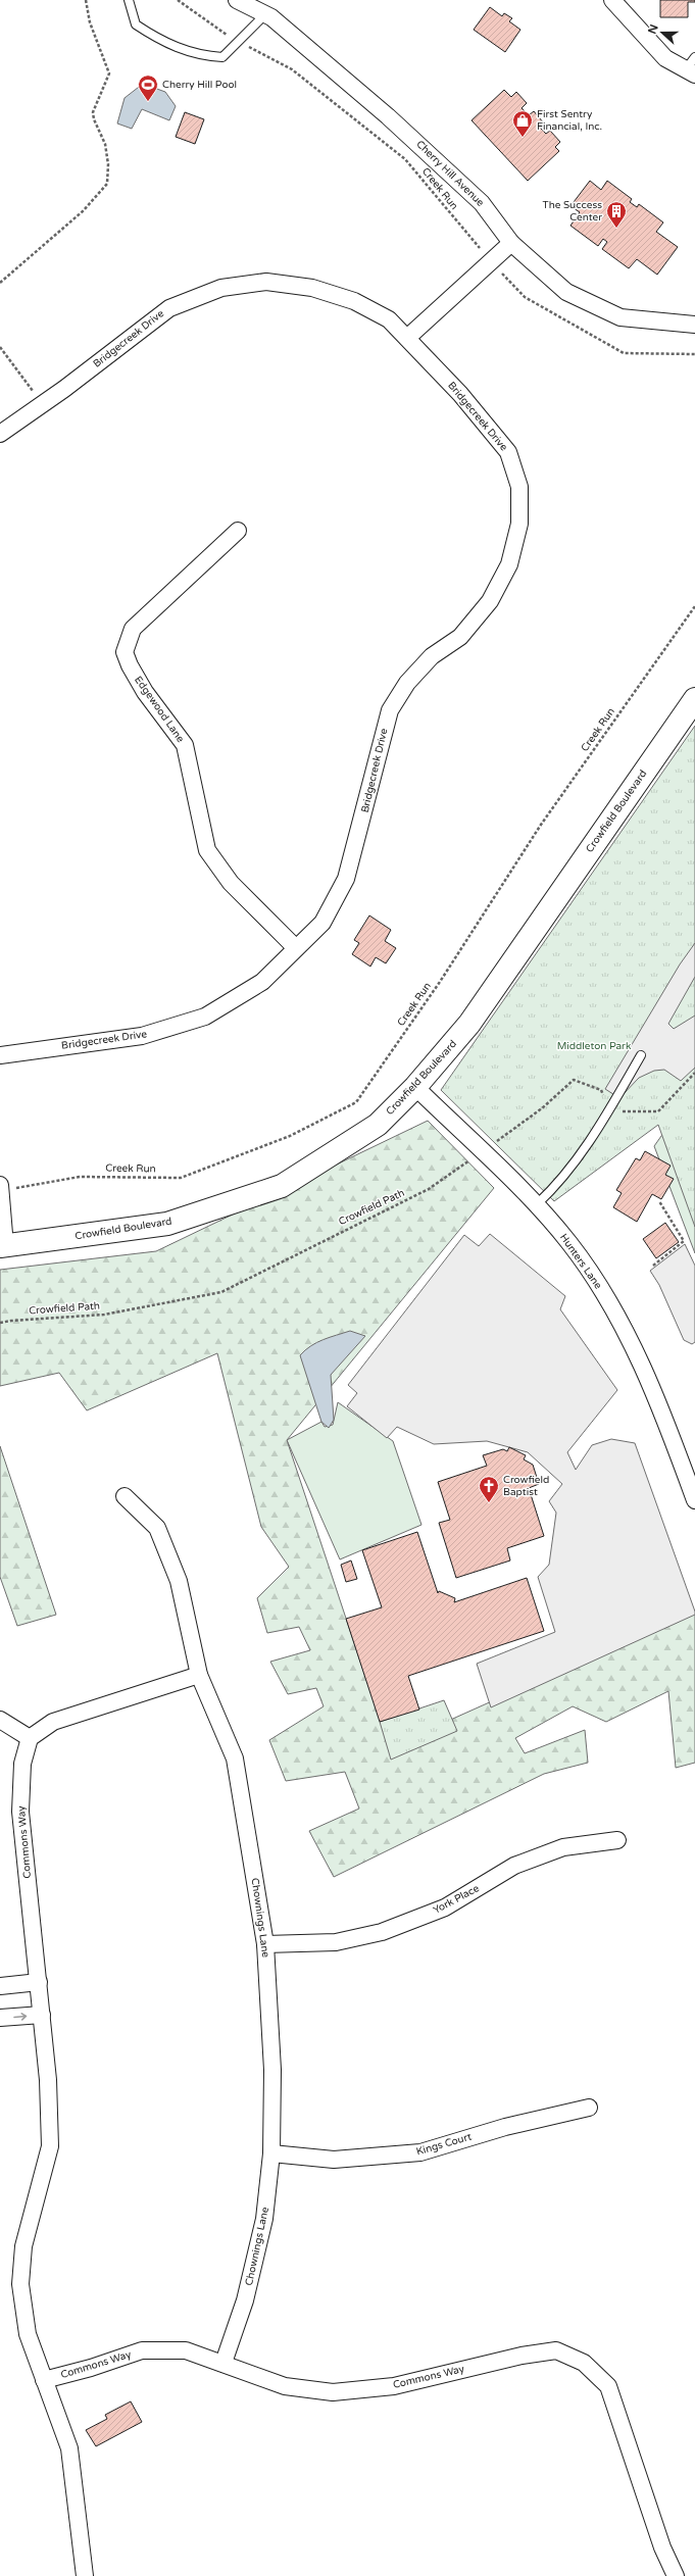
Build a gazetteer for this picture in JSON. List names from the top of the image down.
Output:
{
  "streets": {
    "main road": ["Crowfield Boulevard"],
    "street": [
      "Cherry Hill Avenue",
      "Bridgecreek Drive",
      "Edgewood Lane",
      "Hunters Lane",
      "Commons Way",
      "York Place",
      "Chownings Lane",
      "Kings Court"
    ],
    "path": ["Creek Run", "Crowfield Path"]
  },
  "crossings": [
    ["Bridgecreek Drive", "Edgewood Lane"],
    ["Crowfield Boulevard", "Hunters Lane"],
    ["Crowfield Path", "Hunters Lane"],
    ["Commons Way", "Chownings Lane"],
    ["York Place", "Chownings Lane"],
    ["Chownings Lane", "Kings Court"]
  ],
  "parks": ["Middleton Park"],
  "places": {
    "sports": ["Cherry Hill Pool"],
    "shop": ["First Sentry Financial, Inc."],
    "building": ["The Success Center"],
    "church": ["Crowfield Baptist"]
  },
  "north": "left"
}
